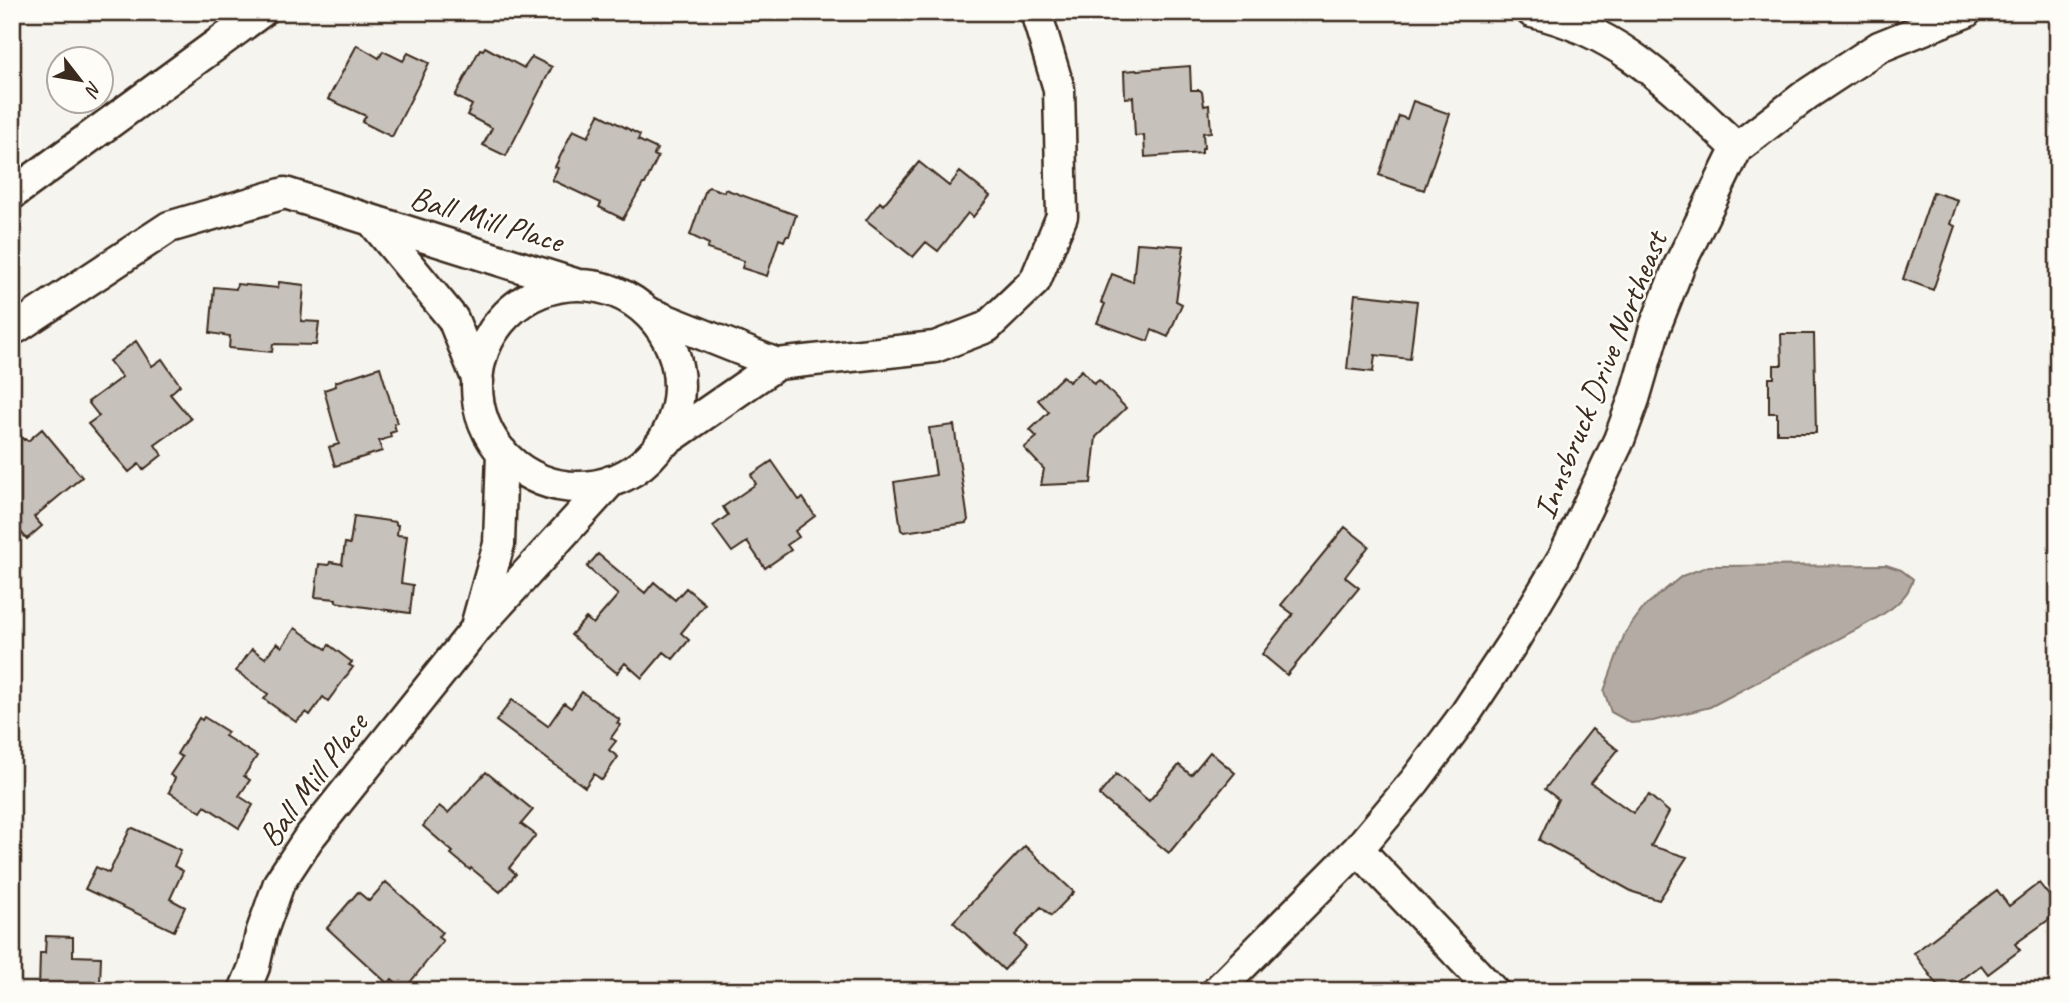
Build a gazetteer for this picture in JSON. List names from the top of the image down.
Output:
{
  "streets": {
    "street": ["Ball Mill Place", "Innsbruck Drive Northeast"]
  },
  "north": "bottom right"
}
